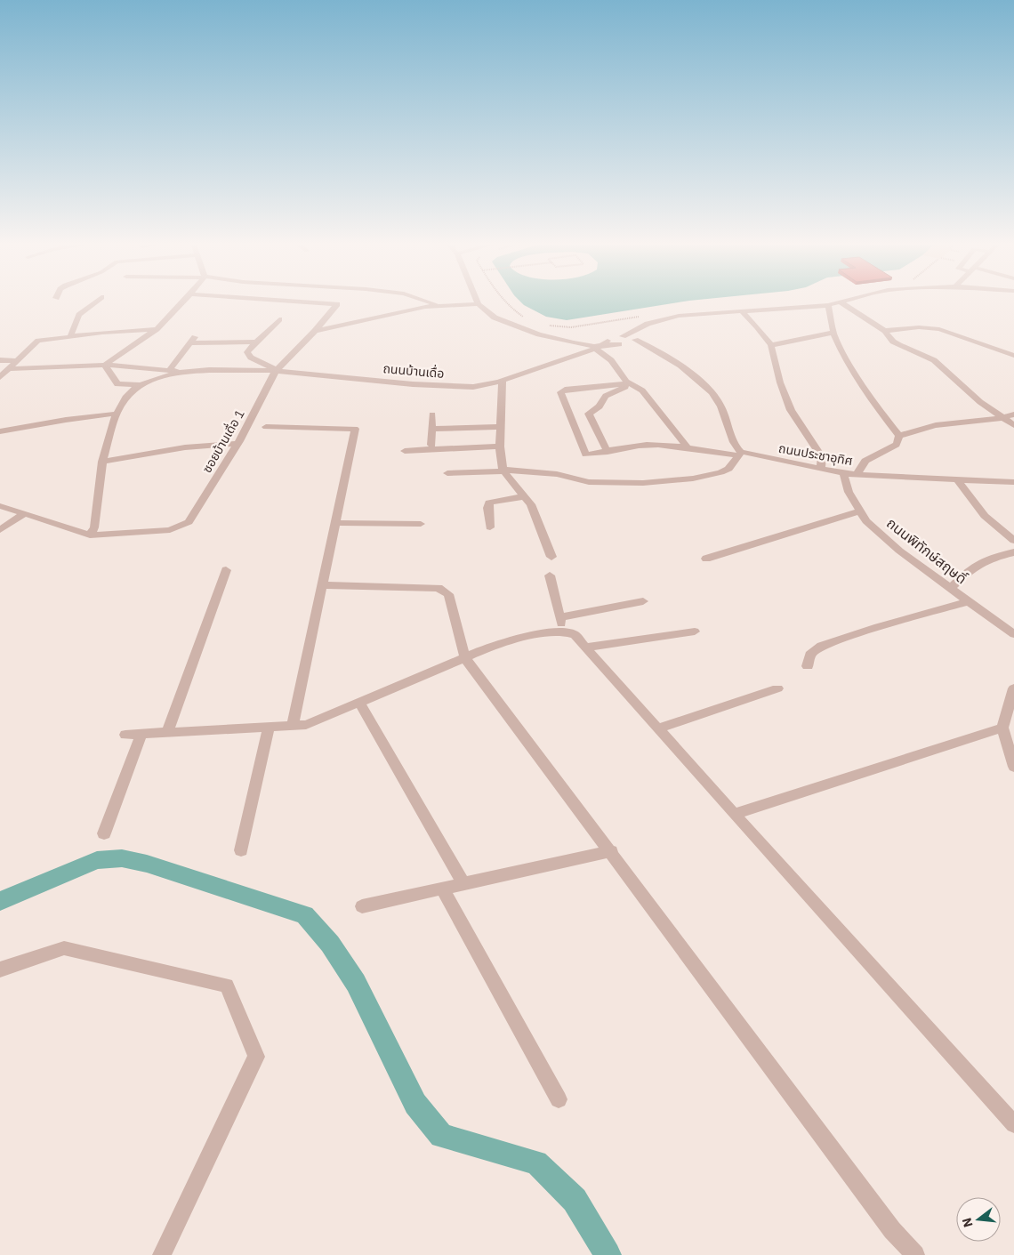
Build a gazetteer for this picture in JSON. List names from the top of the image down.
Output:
{
  "streets": {
    "street": [
      "ถนนบ้านเดื่อ",
      "ซอยบ้านเดื่อ 1",
      "ถนนประชาอุทิศ",
      "ถนนพิทักษ์สฤษดิ์"
    ]
  },
  "crossings": [
    ["ถนนบ้านเดื่อ", "ซอยบ้านเดื่อ 1"],
    ["ถนนประชาอุทิศ", "ถนนพิทักษ์สฤษดิ์"]
  ],
  "north": "left"
}
